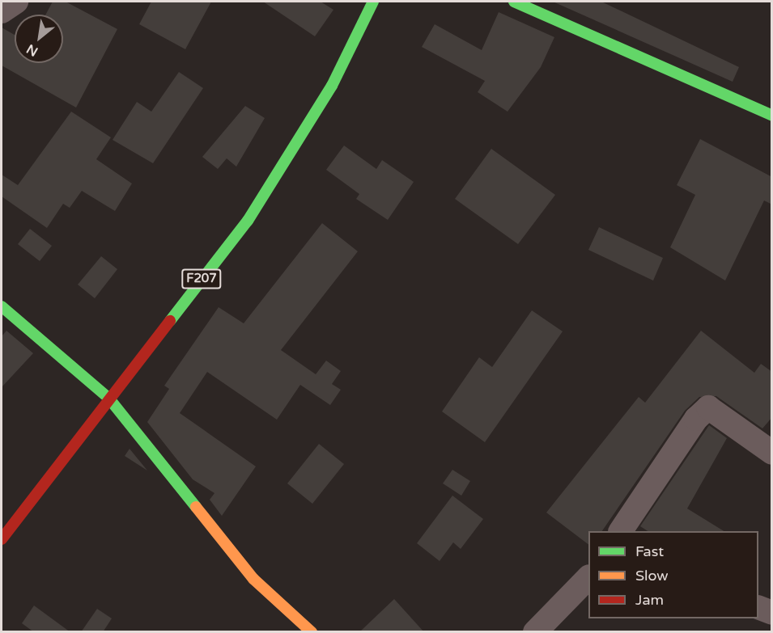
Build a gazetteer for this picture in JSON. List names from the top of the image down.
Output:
{
  "streets": {
    "street": ["F207"]
  },
  "legend": ["Fast", "Slow", "Jam"],
  "north": "bottom left"
}
